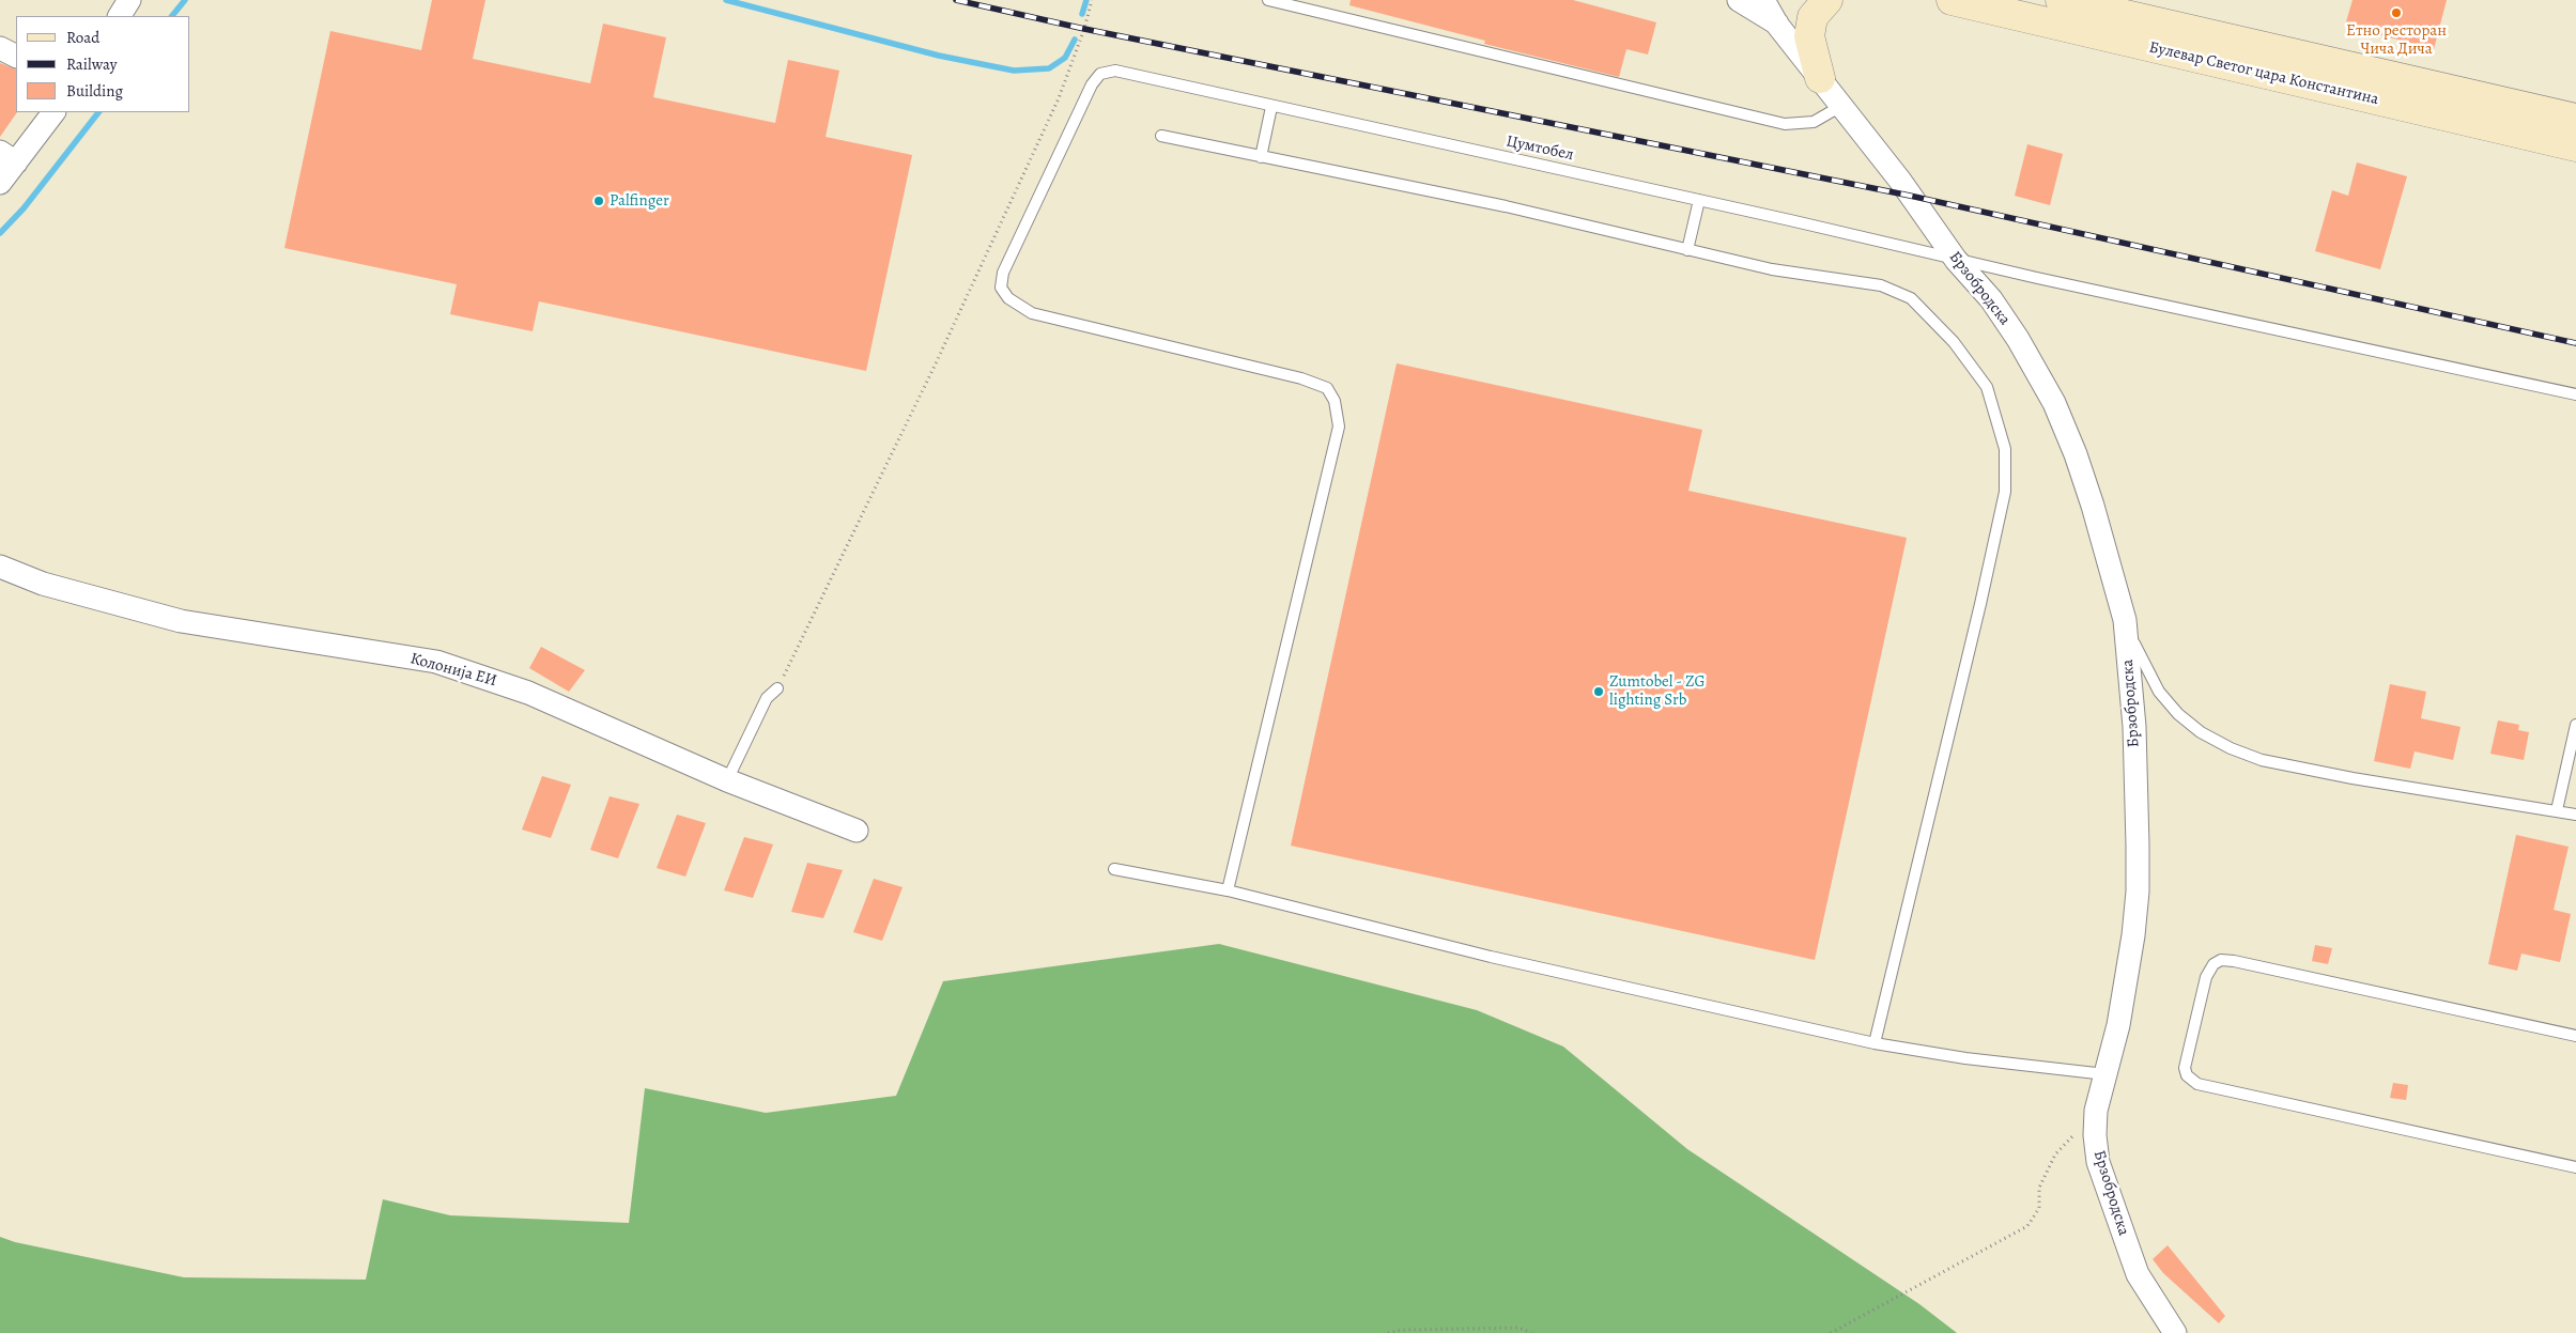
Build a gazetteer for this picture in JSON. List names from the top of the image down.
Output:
{
  "streets": {
    "main road": ["Булевар Светог цара Константина"],
    "street": ["Брзобродска", "Колонија ЕИ"],
    "lane": ["Цумтобел"]
  },
  "crossings": [
    ["Цумтобел", "Брзобродска"]
  ],
  "places": ["Етно ресторан Чича Дича", "Palfinger", "Zumtobel - ZG lighting Srb"],
  "legend": ["Road", "Railway", "Building"]
}
